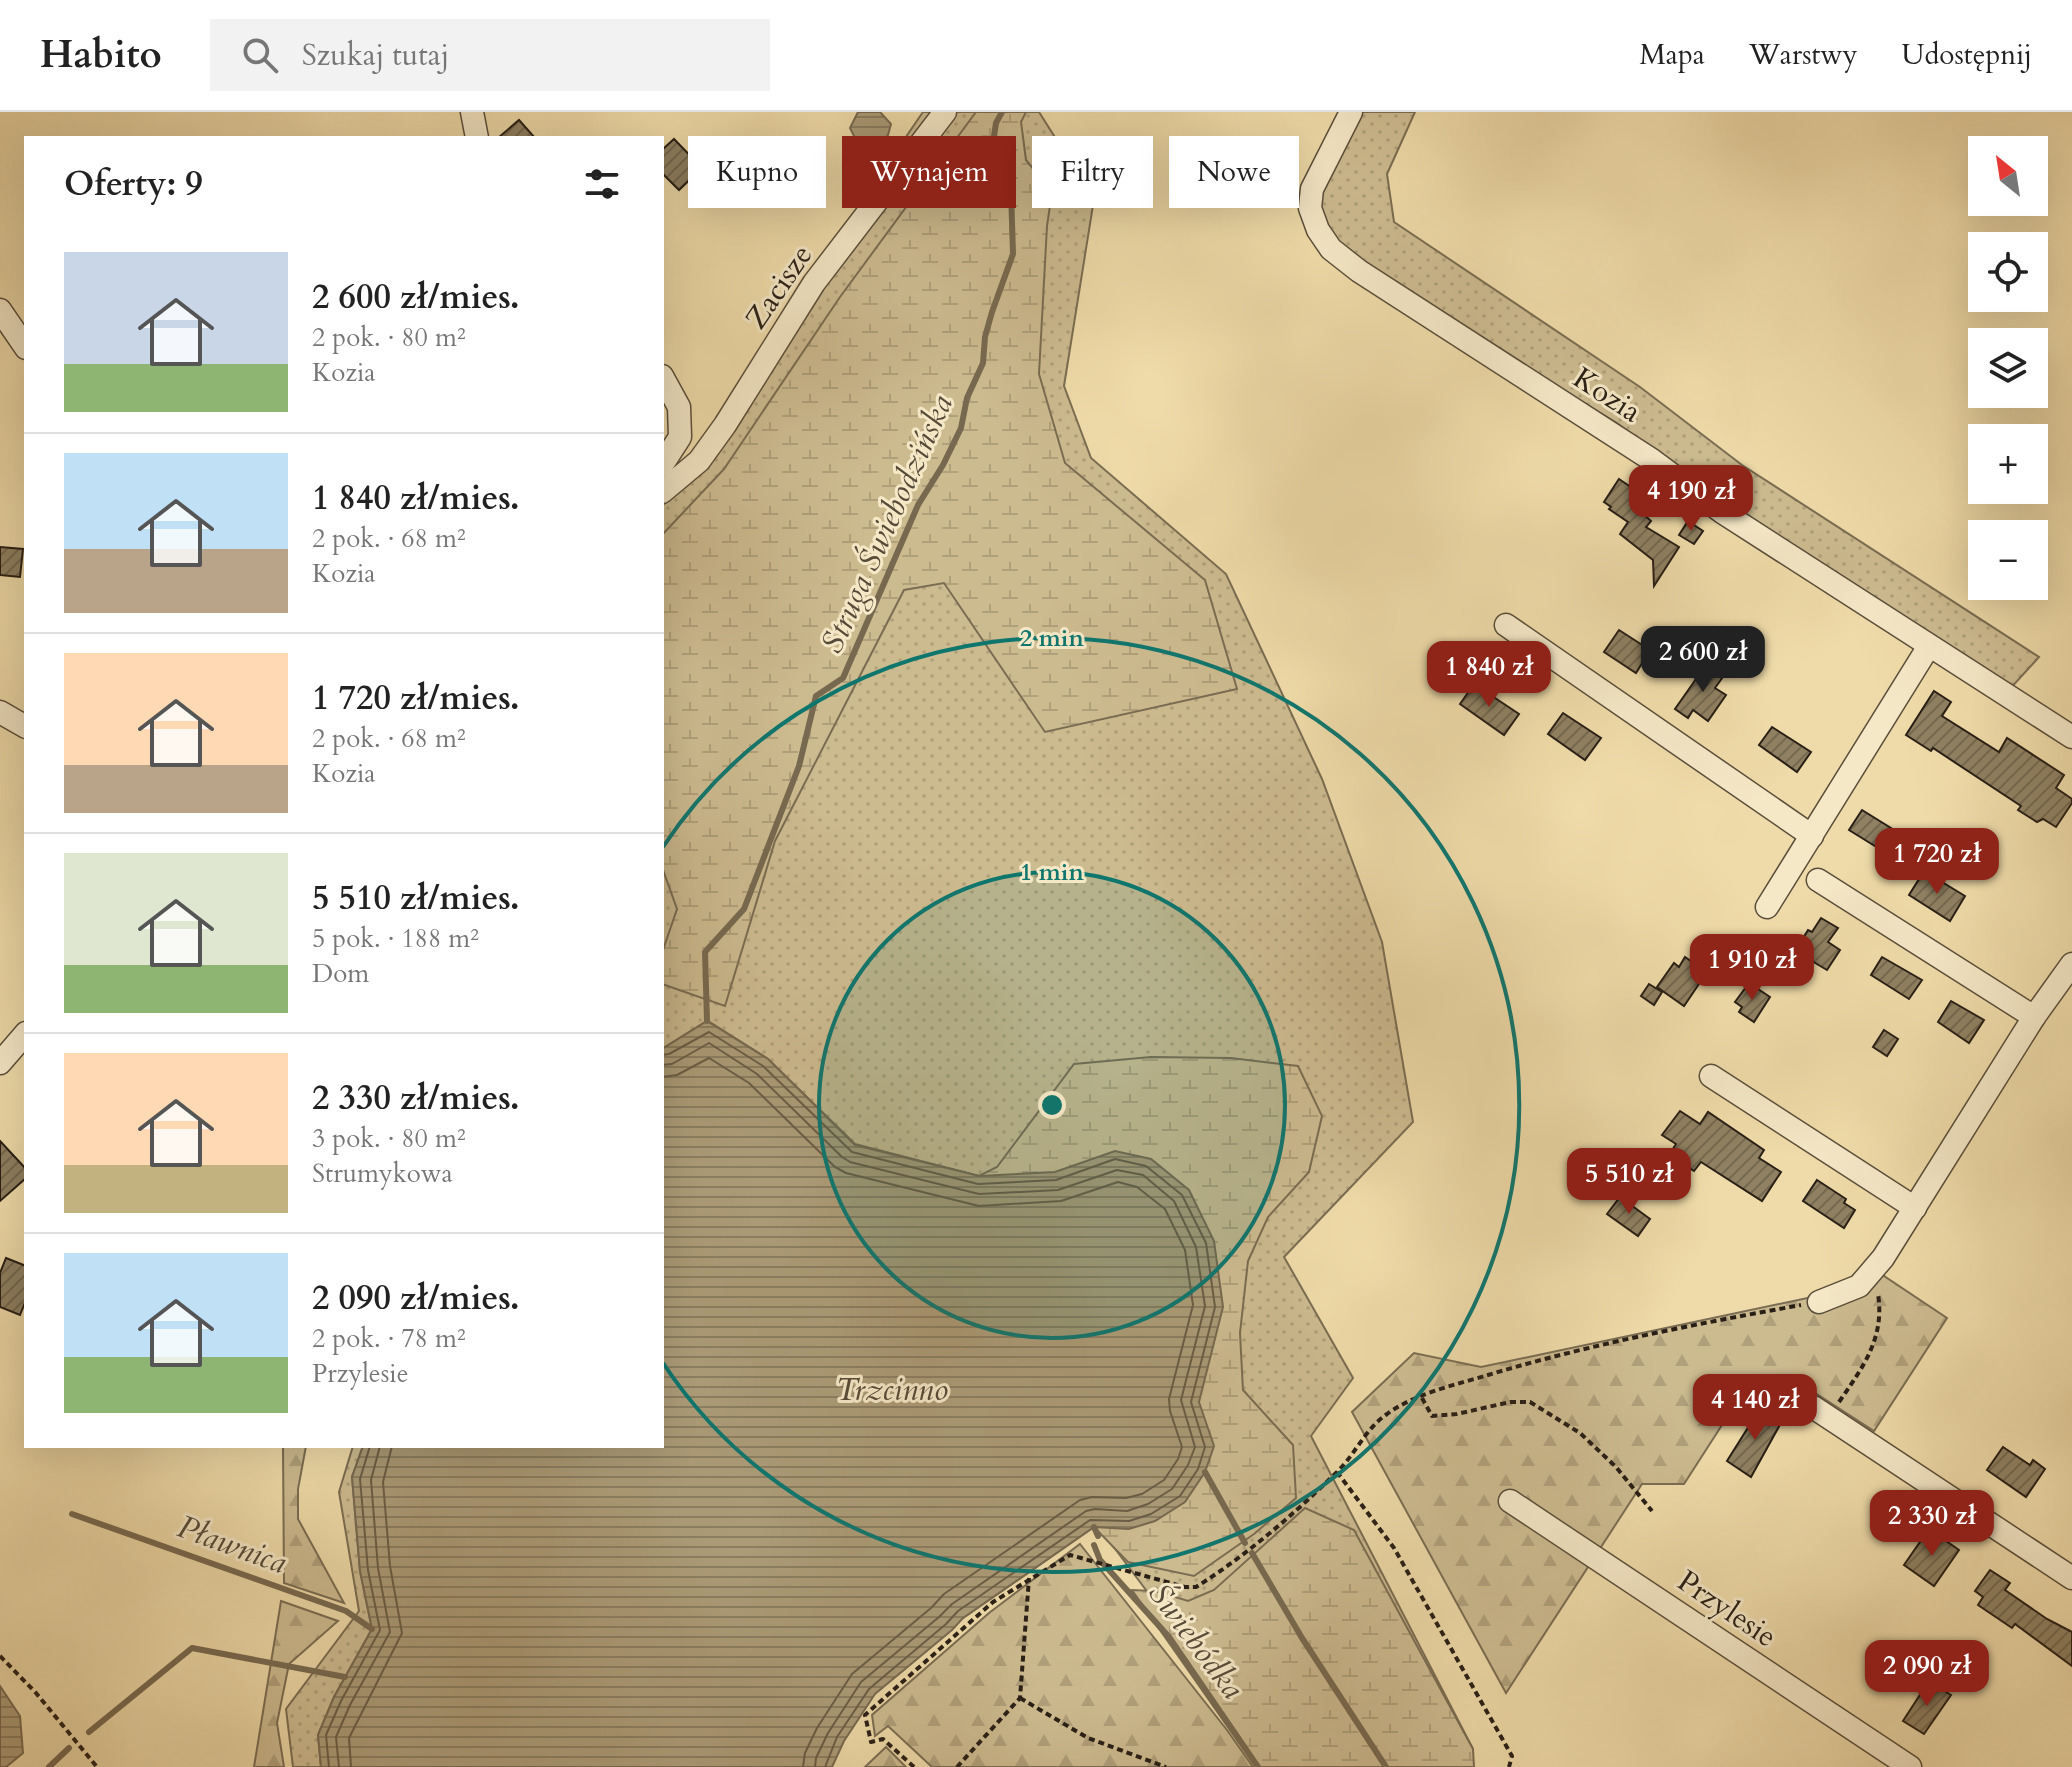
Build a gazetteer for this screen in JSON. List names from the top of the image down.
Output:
{
  "streets": {
    "street": ["Zacisze", "Kozia", "Przylesie"]
  },
  "water": [
    "Struga Świebodzińska",
    "Trzcinno",
    "Pławnica",
    "Świebódka"
  ],
  "north": "top left",
  "page": {
    "header": "Habito",
    "search": "Szukaj tutaj",
    "nav": ["Mapa", "Warstwy", "Udostępnij"],
    "map_buttons": ["+", "−"],
    "chip": [
      "Kupno",
      "Wynajem",
      "Filtry",
      "Nowe"
    ],
    "heading": "Oferty: 9",
    "list": [
      {
        "name": "2 600 zł/mies.",
        "note": "2 pok. · 80 m² · Kozia"
      },
      {
        "name": "1 840 zł/mies.",
        "note": "2 pok. · 68 m² · Kozia"
      },
      {
        "name": "1 720 zł/mies.",
        "note": "2 pok. · 68 m² · Kozia"
      },
      {
        "name": "5 510 zł/mies.",
        "note": "5 pok. · 188 m² · Dom"
      },
      {
        "name": "2 330 zł/mies.",
        "note": "3 pok. · 80 m² · Strumykowa"
      },
      {
        "name": "2 090 zł/mies.",
        "note": "2 pok. · 78 m² · Przylesie"
      }
    ],
    "price": [
      "4 190 zł",
      "2 600 zł",
      "1 840 zł",
      "1 720 zł",
      "1 910 zł",
      "5 510 zł",
      "4 140 zł",
      "2 330 zł",
      "2 090 zł"
    ]
  },
  "rings": ["2 min", "1 min"]
}
